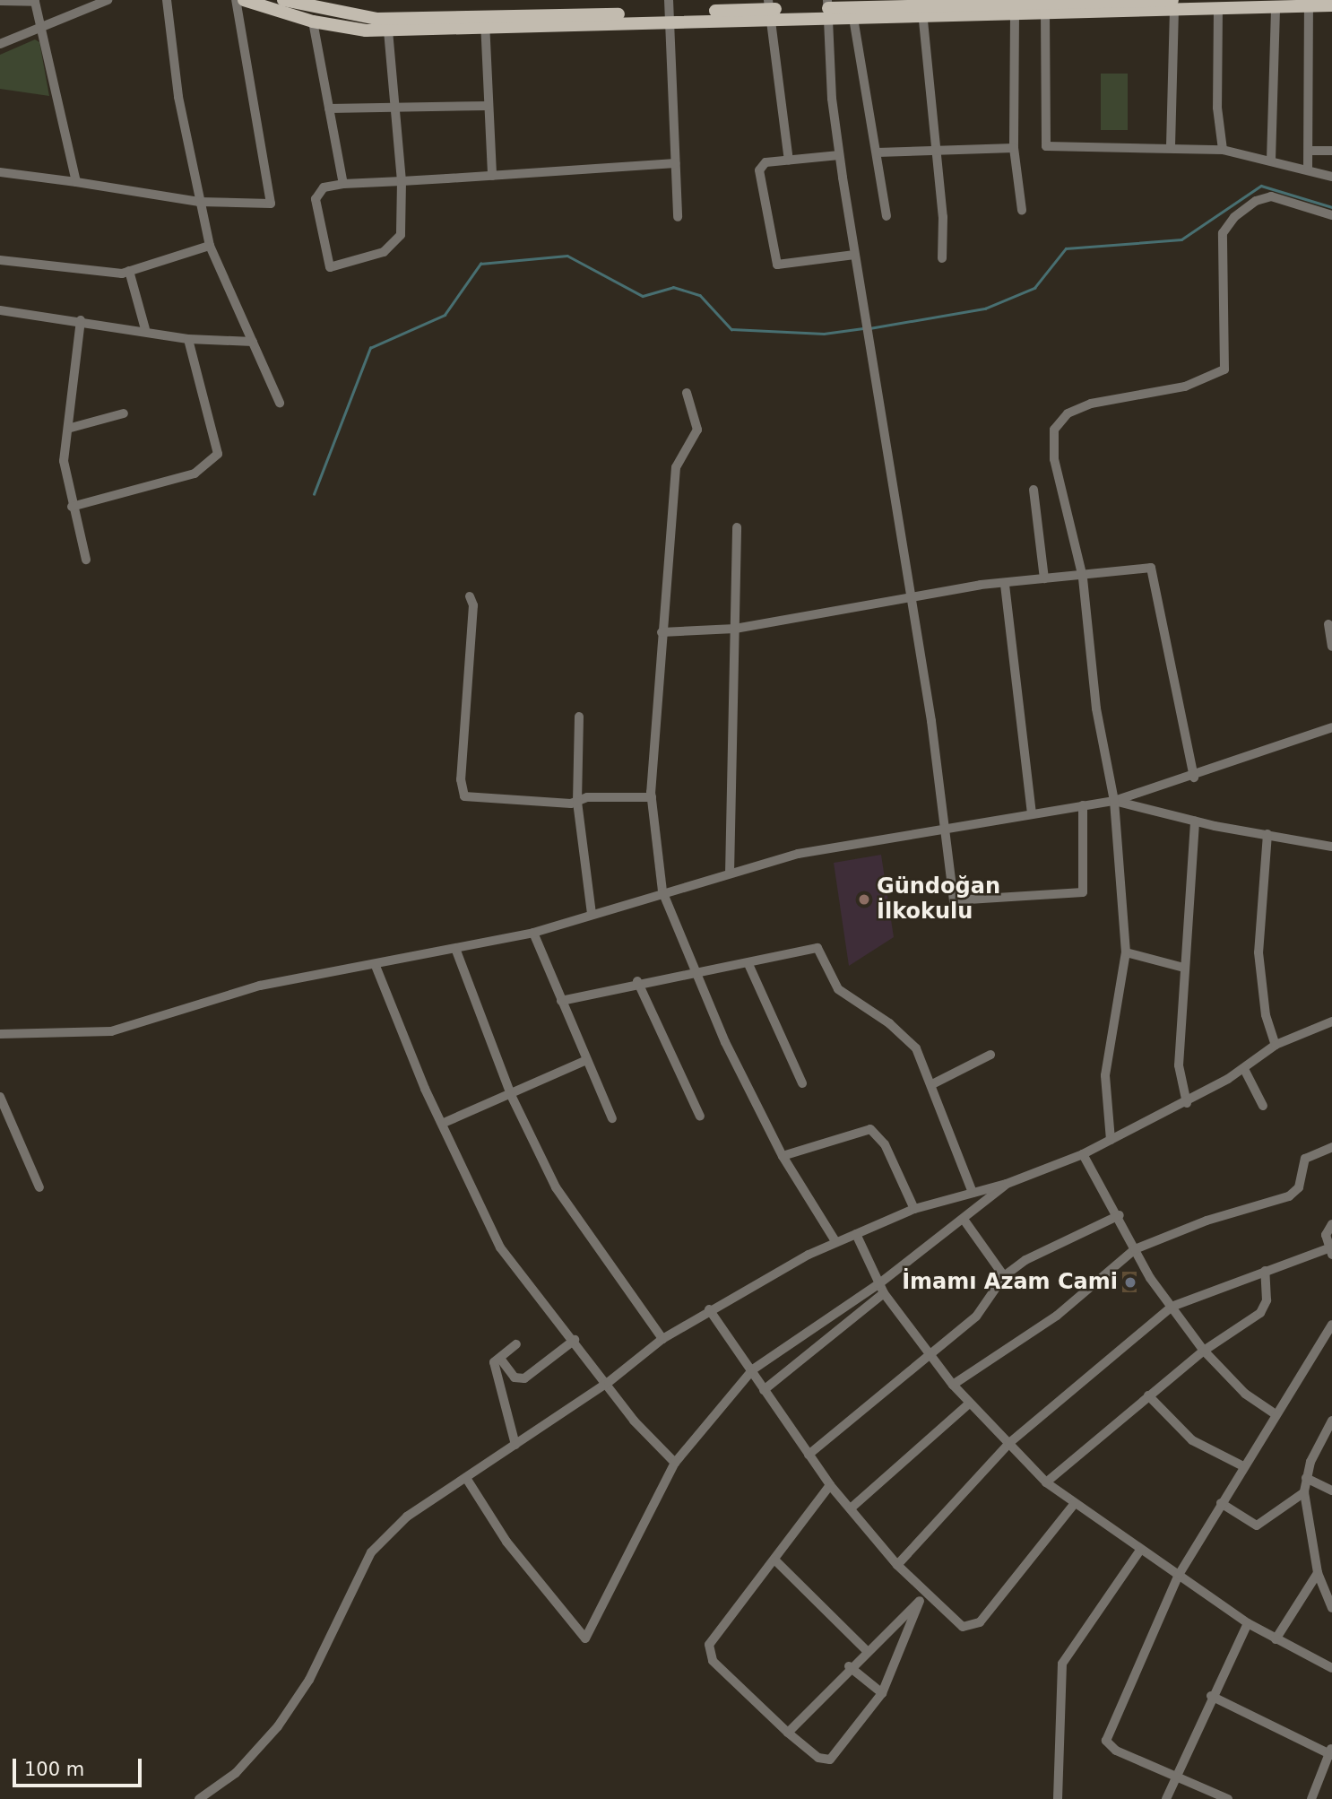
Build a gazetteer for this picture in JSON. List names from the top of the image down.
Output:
{
  "places": ["Gündoğan İlkokulu", "İmamı Azam Cami"],
  "scale_bar": "100 m"
}
